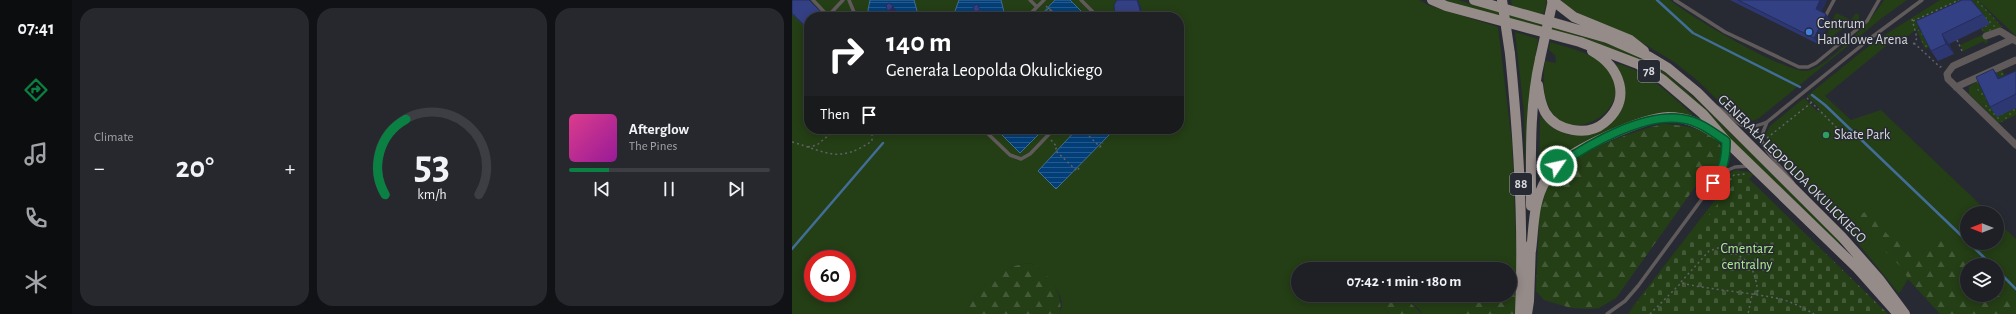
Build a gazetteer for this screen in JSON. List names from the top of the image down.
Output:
{
  "streets": {
    "main road": ["78", "GENERAŁA LEOPOLDA OKULICKIEGO", "88"]
  },
  "crossings": [
    ["78", "GENERAŁA LEOPOLDA OKULICKIEGO"]
  ],
  "parks": ["Cmentarz centralny"],
  "places": ["Centrum Handlowe Arena", "Skate Park"],
  "north": "left",
  "page": {
    "tabs": "07:41",
    "tile": "Climate",
    "turn": ["140 m", "Generała Leopolda Okulickiego"],
    "then": "Then",
    "song": ["Afterglow", "The Pines"],
    "heat": ["−", "20°", "+"],
    "limit": "60",
    "trip": "07:42 · 1 min · 180 m",
    "gauge": ["53", "km/h"]
  }
}
